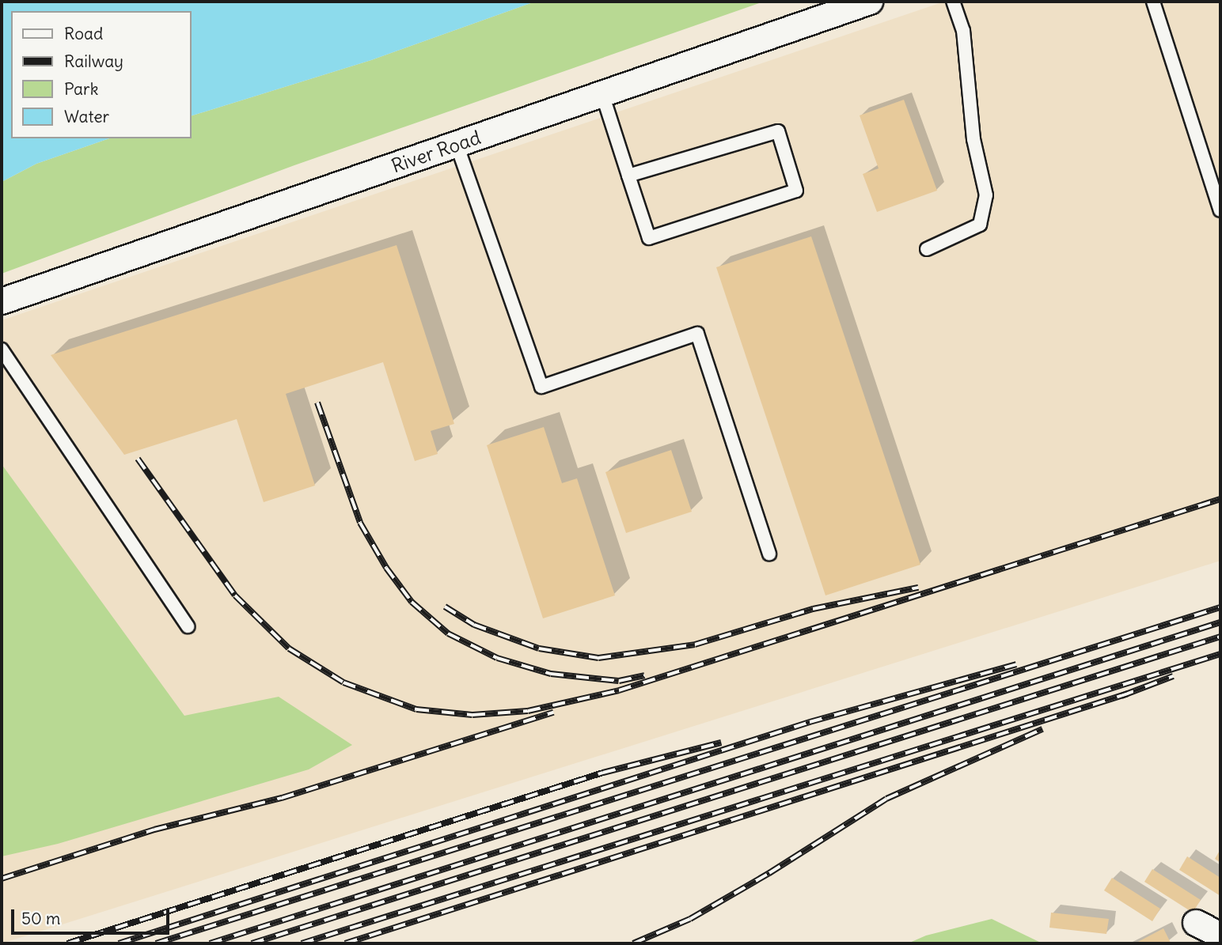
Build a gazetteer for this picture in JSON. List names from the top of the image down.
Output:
{
  "streets": {
    "street": ["River Road"]
  },
  "legend": [
    "Road",
    "Railway",
    "Park",
    "Water"
  ],
  "scale_bar": "50 m"
}
